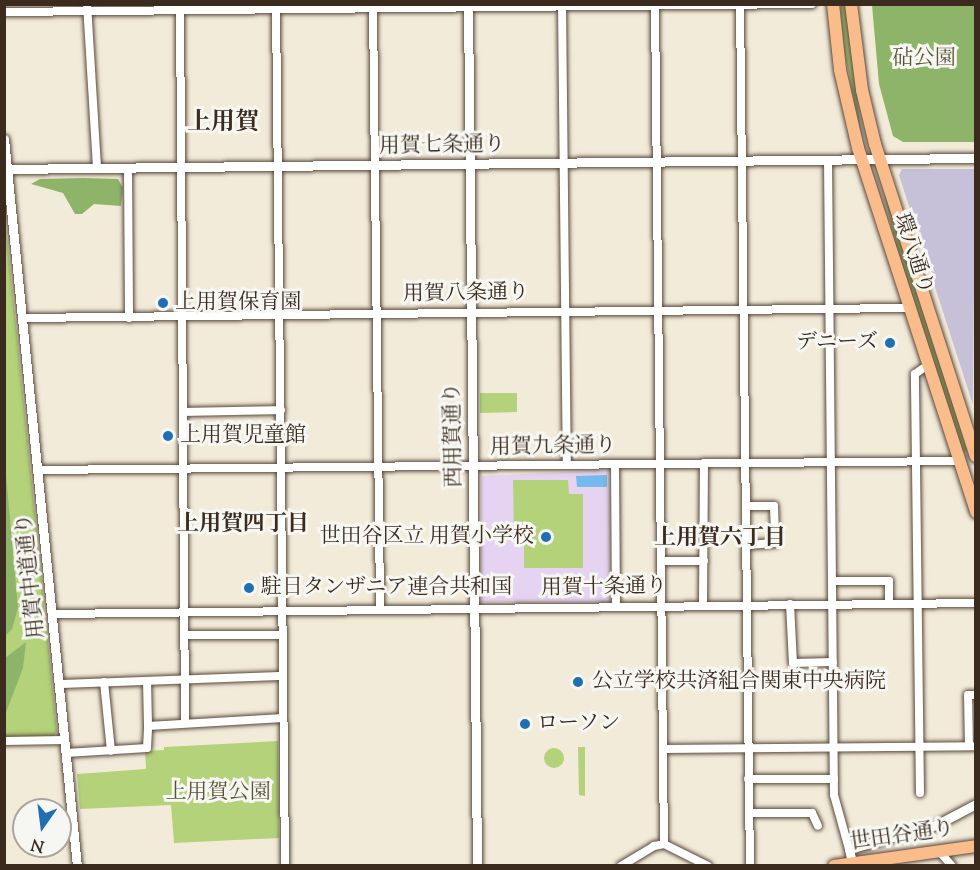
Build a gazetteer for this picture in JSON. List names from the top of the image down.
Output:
{
  "streets": {
    "main road": ["環八通り", "世田谷通り"],
    "street": [
      "用賀七条通り",
      "用賀八条通り",
      "西用賀通り",
      "用賀九条通り",
      "用賀中道通り",
      "用賀十条通り"
    ]
  },
  "crossings": [
    ["用賀七条通り", "環八通り"],
    ["用賀七条通り", "西用賀通り"],
    ["用賀七条通り", "用賀中道通り"],
    ["環八通り", "用賀八条通り"],
    ["環八通り", "用賀九条通り"],
    ["用賀八条通り", "西用賀通り"],
    ["用賀八条通り", "用賀中道通り"],
    ["西用賀通り", "用賀九条通り"],
    ["西用賀通り", "用賀十条通り"],
    ["用賀九条通り", "用賀中道通り"],
    ["用賀中道通り", "用賀十条通り"]
  ],
  "districts": ["上用賀", "上用賀四丁目", "上用賀六丁目"],
  "parks": ["砧公園", "上用賀公園"],
  "places": [
    "上用賀保育園",
    "デニーズ",
    "上用賀児童館",
    "世田谷区立 用賀小学校",
    "駐日タンザニア連合共和国",
    "公立学校共済組合関東中央病院",
    "ローソン"
  ],
  "north": "bottom"
}
